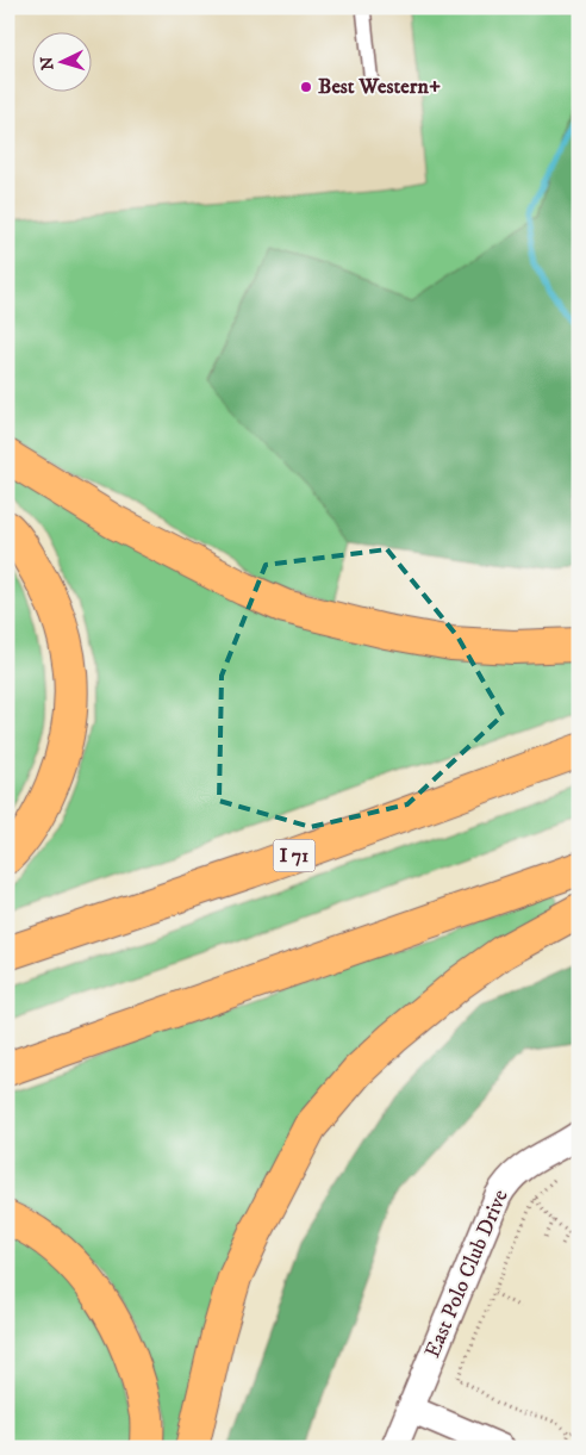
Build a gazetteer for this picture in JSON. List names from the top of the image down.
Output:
{
  "streets": {
    "highway": ["I 71"],
    "street": ["East Polo Club Drive"]
  },
  "places": ["Best Western+"],
  "north": "left"
}
